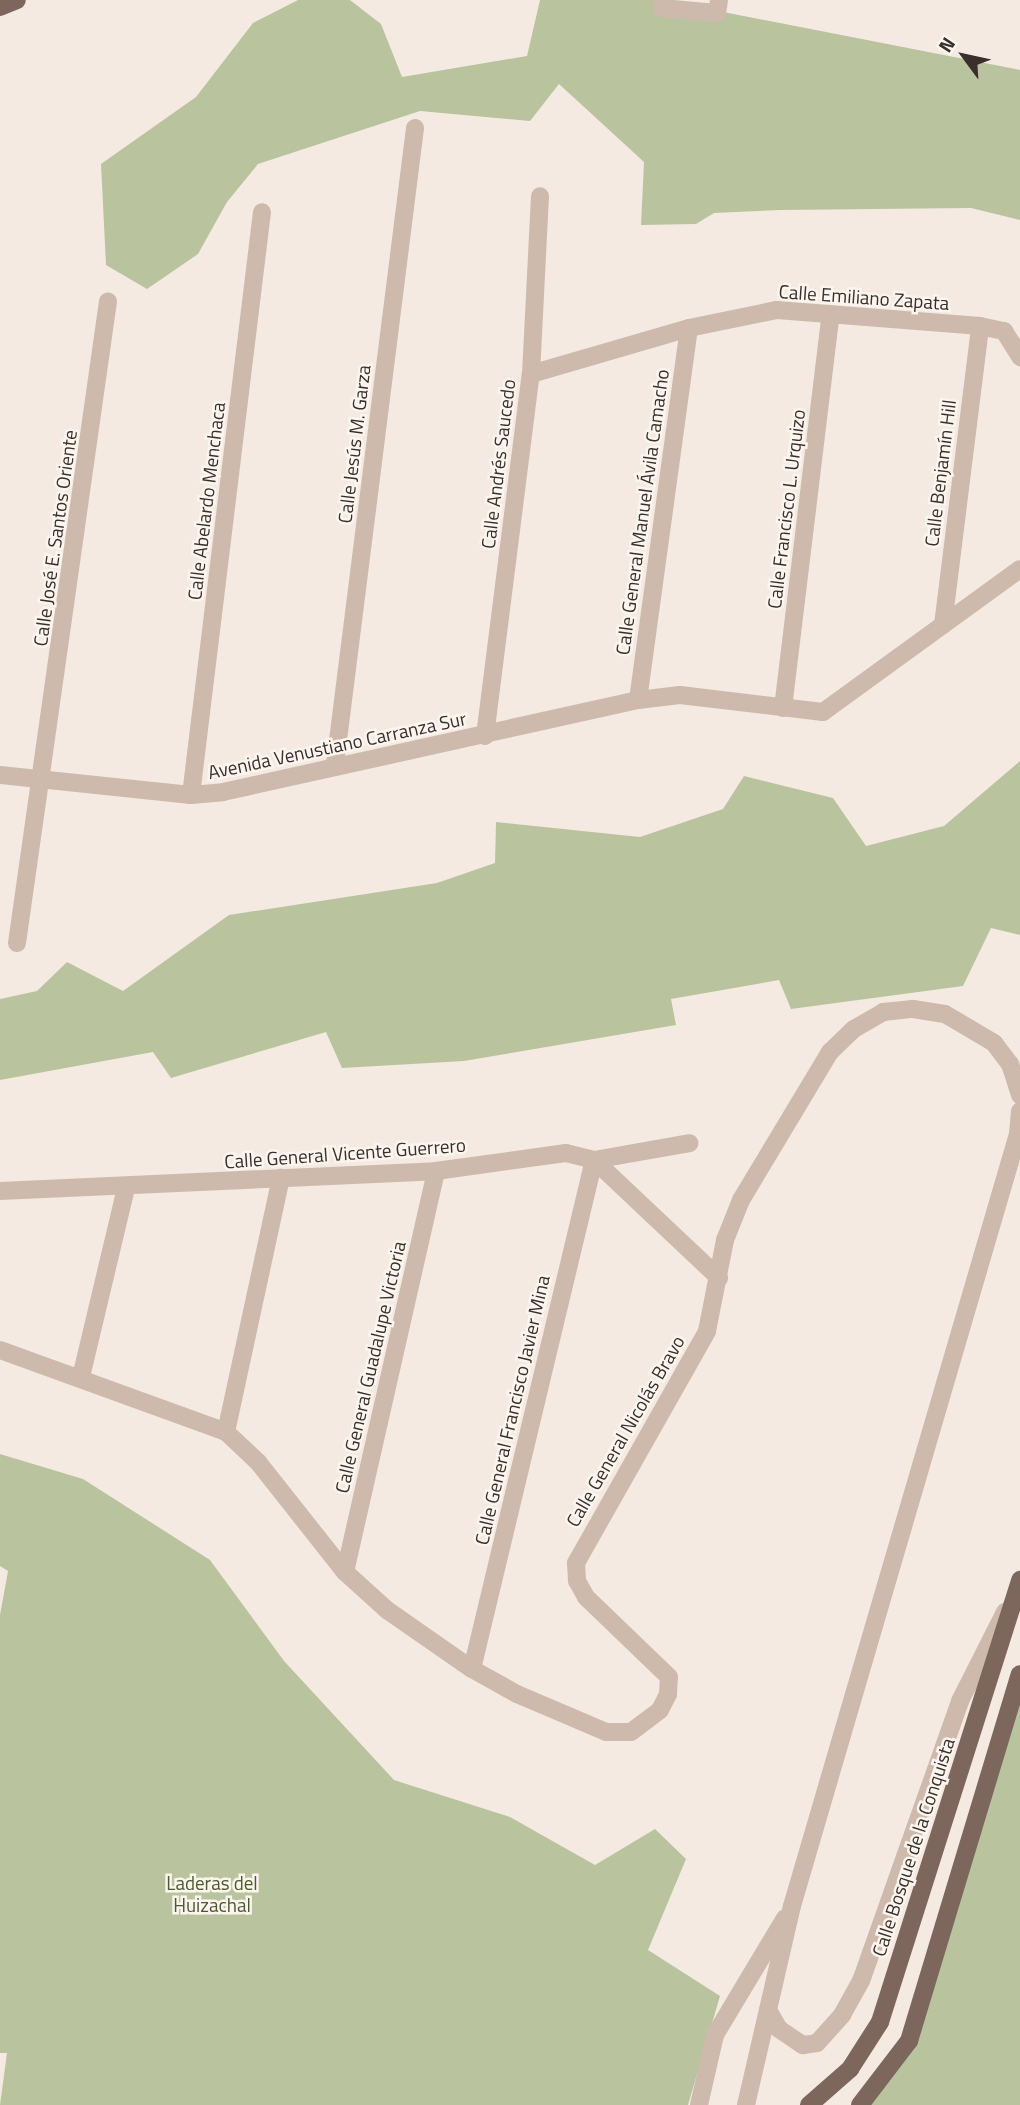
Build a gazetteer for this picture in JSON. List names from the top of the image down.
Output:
{
  "streets": {
    "main road": ["Calle Bosque de la Conquista"],
    "street": [
      "Calle Emiliano Zapata",
      "Calle Jesús M. Garza",
      "Calle Andrés Saucedo",
      "Calle Benjamín Hill",
      "Calle Abelardo Menchaca",
      "Calle Francisco L. Urquizo",
      "Calle General Manuel Ávila Camacho",
      "Calle José E. Santos Oriente",
      "Avenida Venustiano Carranza Sur",
      "Calle General Vicente Guerrero",
      "Calle General Guadalupe Victoria",
      "Calle General Francisco Javier Mina",
      "Calle General Nicolás Bravo"
    ]
  },
  "crossings": [
    ["Calle Emiliano Zapata", "Calle Andrés Saucedo"],
    ["Calle Emiliano Zapata", "Calle Benjamín Hill"],
    ["Calle Emiliano Zapata", "Calle Francisco L. Urquizo"],
    ["Calle Emiliano Zapata", "Calle General Manuel Ávila Camacho"],
    ["Calle Jesús M. Garza", "Avenida Venustiano Carranza Sur"],
    ["Calle Andrés Saucedo", "Avenida Venustiano Carranza Sur"],
    ["Calle Benjamín Hill", "Avenida Venustiano Carranza Sur"],
    ["Calle Abelardo Menchaca", "Avenida Venustiano Carranza Sur"],
    ["Calle Francisco L. Urquizo", "Avenida Venustiano Carranza Sur"],
    ["Calle General Manuel Ávila Camacho", "Avenida Venustiano Carranza Sur"],
    ["Calle José E. Santos Oriente", "Avenida Venustiano Carranza Sur"],
    ["Calle General Vicente Guerrero", "Calle General Guadalupe Victoria"],
    ["Calle General Vicente Guerrero", "Calle General Francisco Javier Mina"],
    ["Calle General Francisco Javier Mina", "Calle General Nicolás Bravo"]
  ],
  "parks": ["Laderas del Huizachal"],
  "north": "top left"
}
